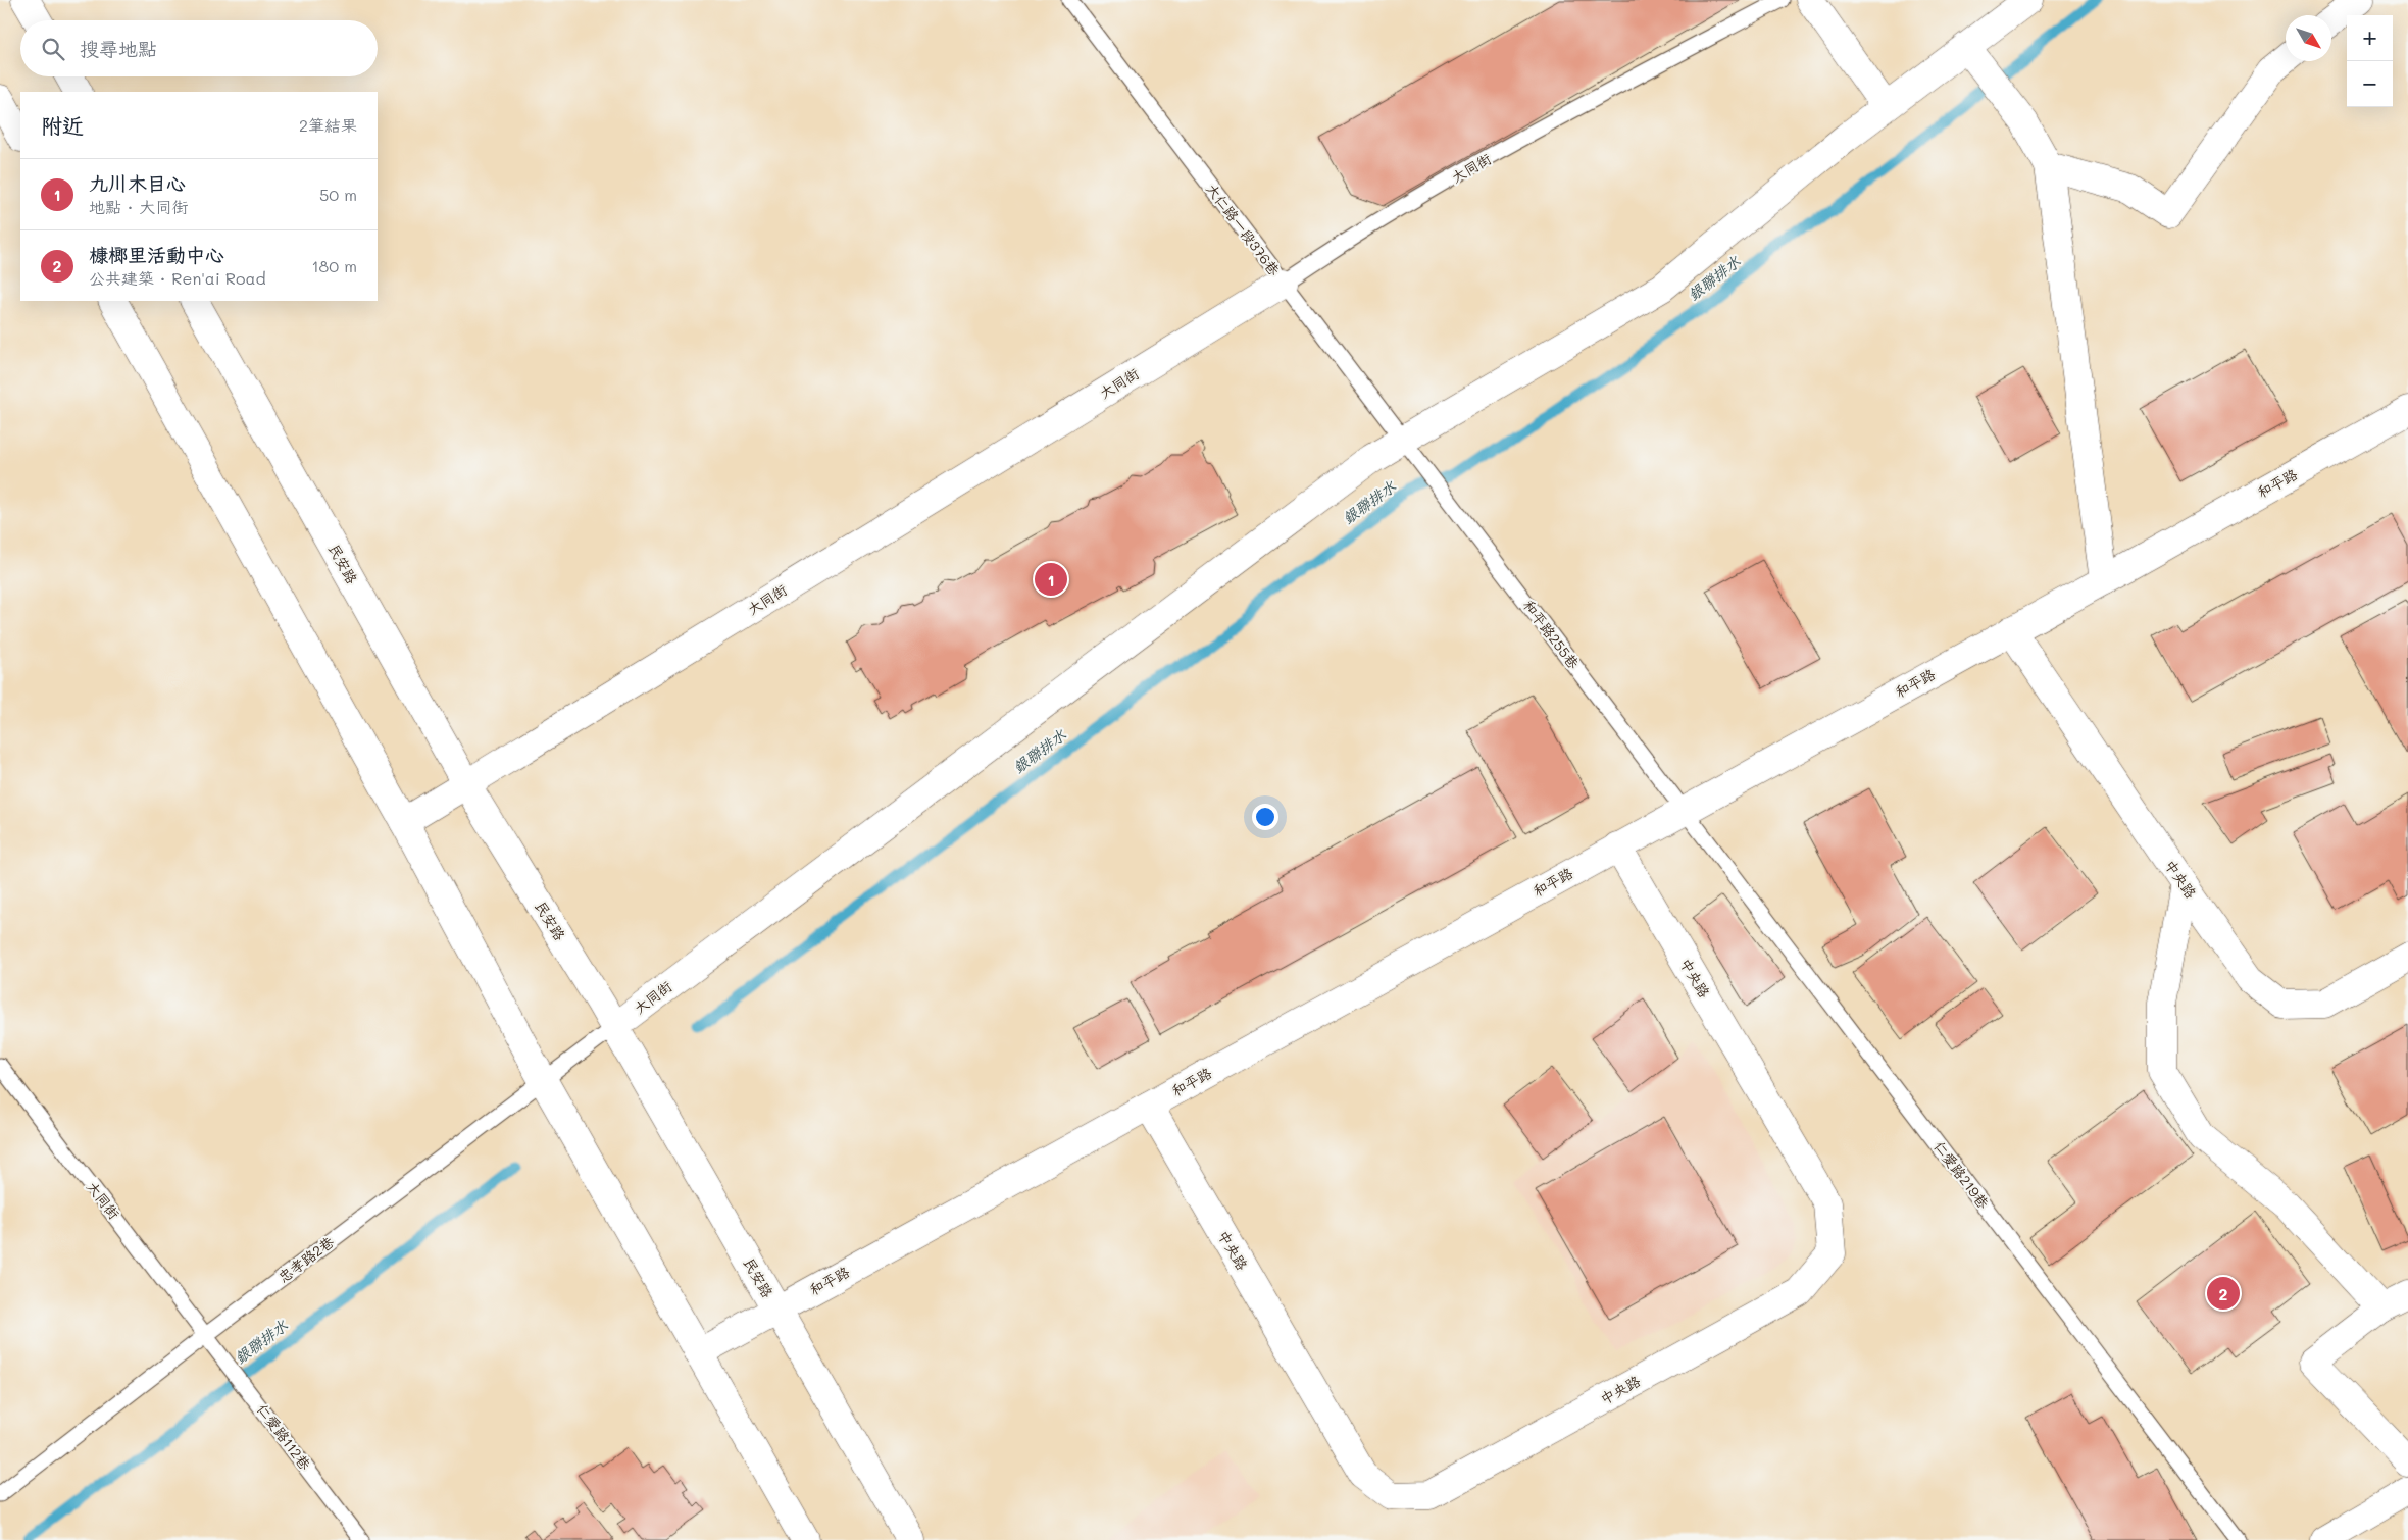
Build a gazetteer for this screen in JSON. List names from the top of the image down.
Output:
{
  "streets": {
    "street": [
      "大同街",
      "和平路",
      "民安路",
      "中央路"
    ],
    "lane": [
      "大仁路一段376巷",
      "和平路255巷",
      "仁愛路219巷",
      "忠孝路2巷",
      "仁愛路112巷"
    ]
  },
  "crossings": [
    ["大同街", "大仁路一段376巷"],
    ["大同街", "民安路"],
    ["大同街", "和平路255巷"],
    ["大同街", "忠孝路2巷"],
    ["大同街", "仁愛路112巷"],
    ["大仁路一段376巷", "和平路255巷"],
    ["和平路", "民安路"],
    ["和平路", "和平路255巷"],
    ["和平路", "中央路"],
    ["和平路", "仁愛路219巷"],
    ["民安路", "忠孝路2巷"],
    ["和平路255巷", "仁愛路219巷"],
    ["忠孝路2巷", "仁愛路112巷"]
  ],
  "water": ["銀聯排水"],
  "north": "bottom right",
  "page": {
    "map_buttons": ["+", "−"],
    "search": "搜尋地點",
    "heading": ["附近", "2筆結果"],
    "list": [
      {
        "mark": "1",
        "name": "九川木目心",
        "note": "地點 · 大同街",
        "value": "50 m"
      },
      {
        "mark": "2",
        "name": "槺榔里活動中心",
        "note": "公共建築 · Ren'ai Road",
        "value": "180 m"
      }
    ],
    "pins": ["1", "2"]
  }
}
